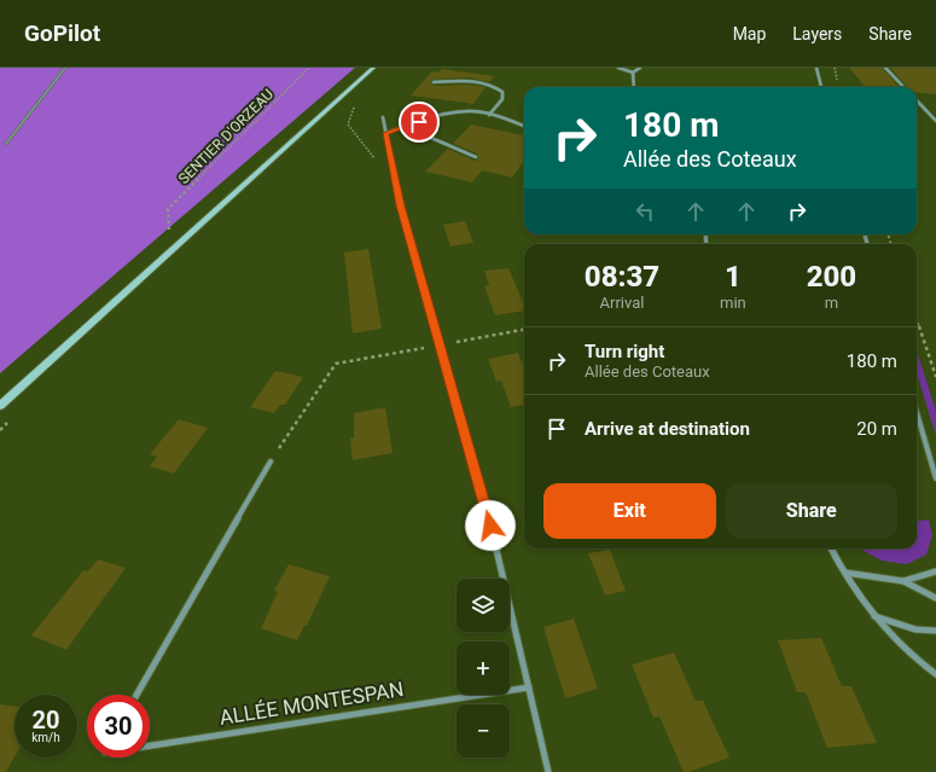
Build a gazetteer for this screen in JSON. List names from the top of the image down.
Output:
{
  "streets": {
    "street": ["ALLÉE MONTESPAN"],
    "path": ["SENTIER D'ORZEAU"]
  },
  "page": {
    "header": "GoPilot",
    "nav": ["Map", "Layers", "Share"],
    "turn": ["180 m", "Allée des Coteaux"],
    "eta": [
      "08:37",
      "Arrival",
      "1",
      "min",
      "200",
      "m"
    ],
    "list": [
      {
        "name": "Turn right",
        "note": "Allée des Coteaux",
        "value": "180 m"
      },
      {
        "name": "Arrive at destination",
        "value": "20 m"
      }
    ],
    "buttons": ["Exit", "Share"],
    "map_buttons": ["+", "−"],
    "speed": "20 km/h",
    "limit": "30"
  }
}
